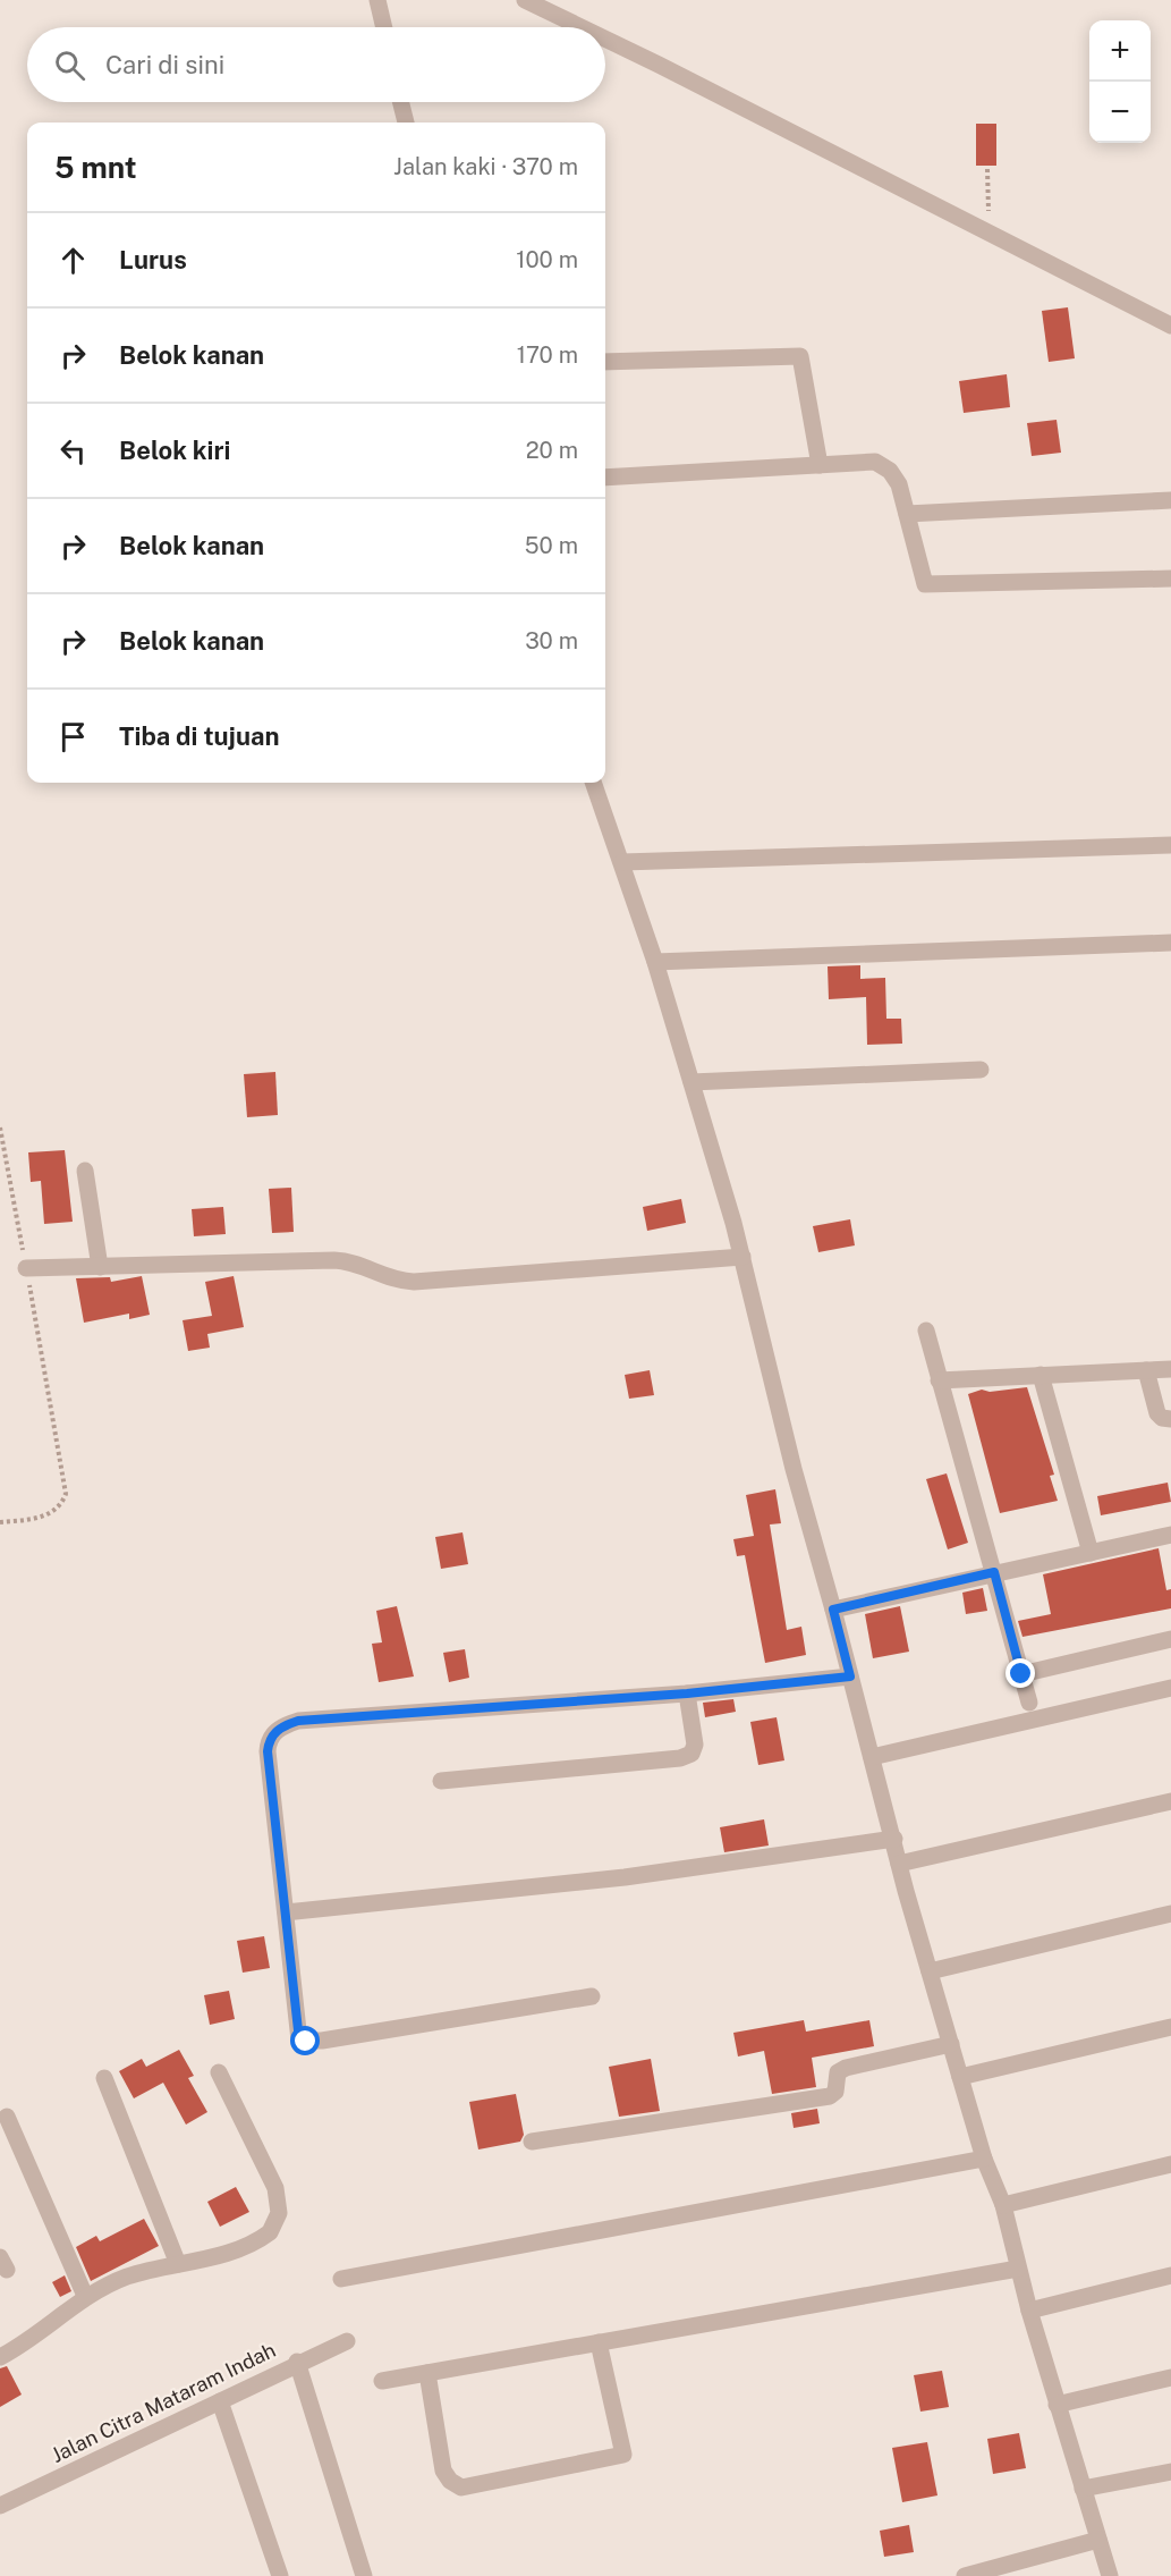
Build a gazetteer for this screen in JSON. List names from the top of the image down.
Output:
{
  "streets": {
    "street": ["Jalan Citra Mataram Indah"]
  },
  "page": {
    "map_buttons": ["+", "−"],
    "search": "Cari di sini",
    "heading": ["5 mnt", "Jalan kaki · 370 m"],
    "list": [
      ["Lurus", "100 m"],
      ["Belok kanan", "170 m"],
      ["Belok kiri", "20 m"],
      ["Belok kanan", "50 m"],
      ["Belok kanan", "30 m"],
      "Tiba di tujuan"
    ]
  }
}
